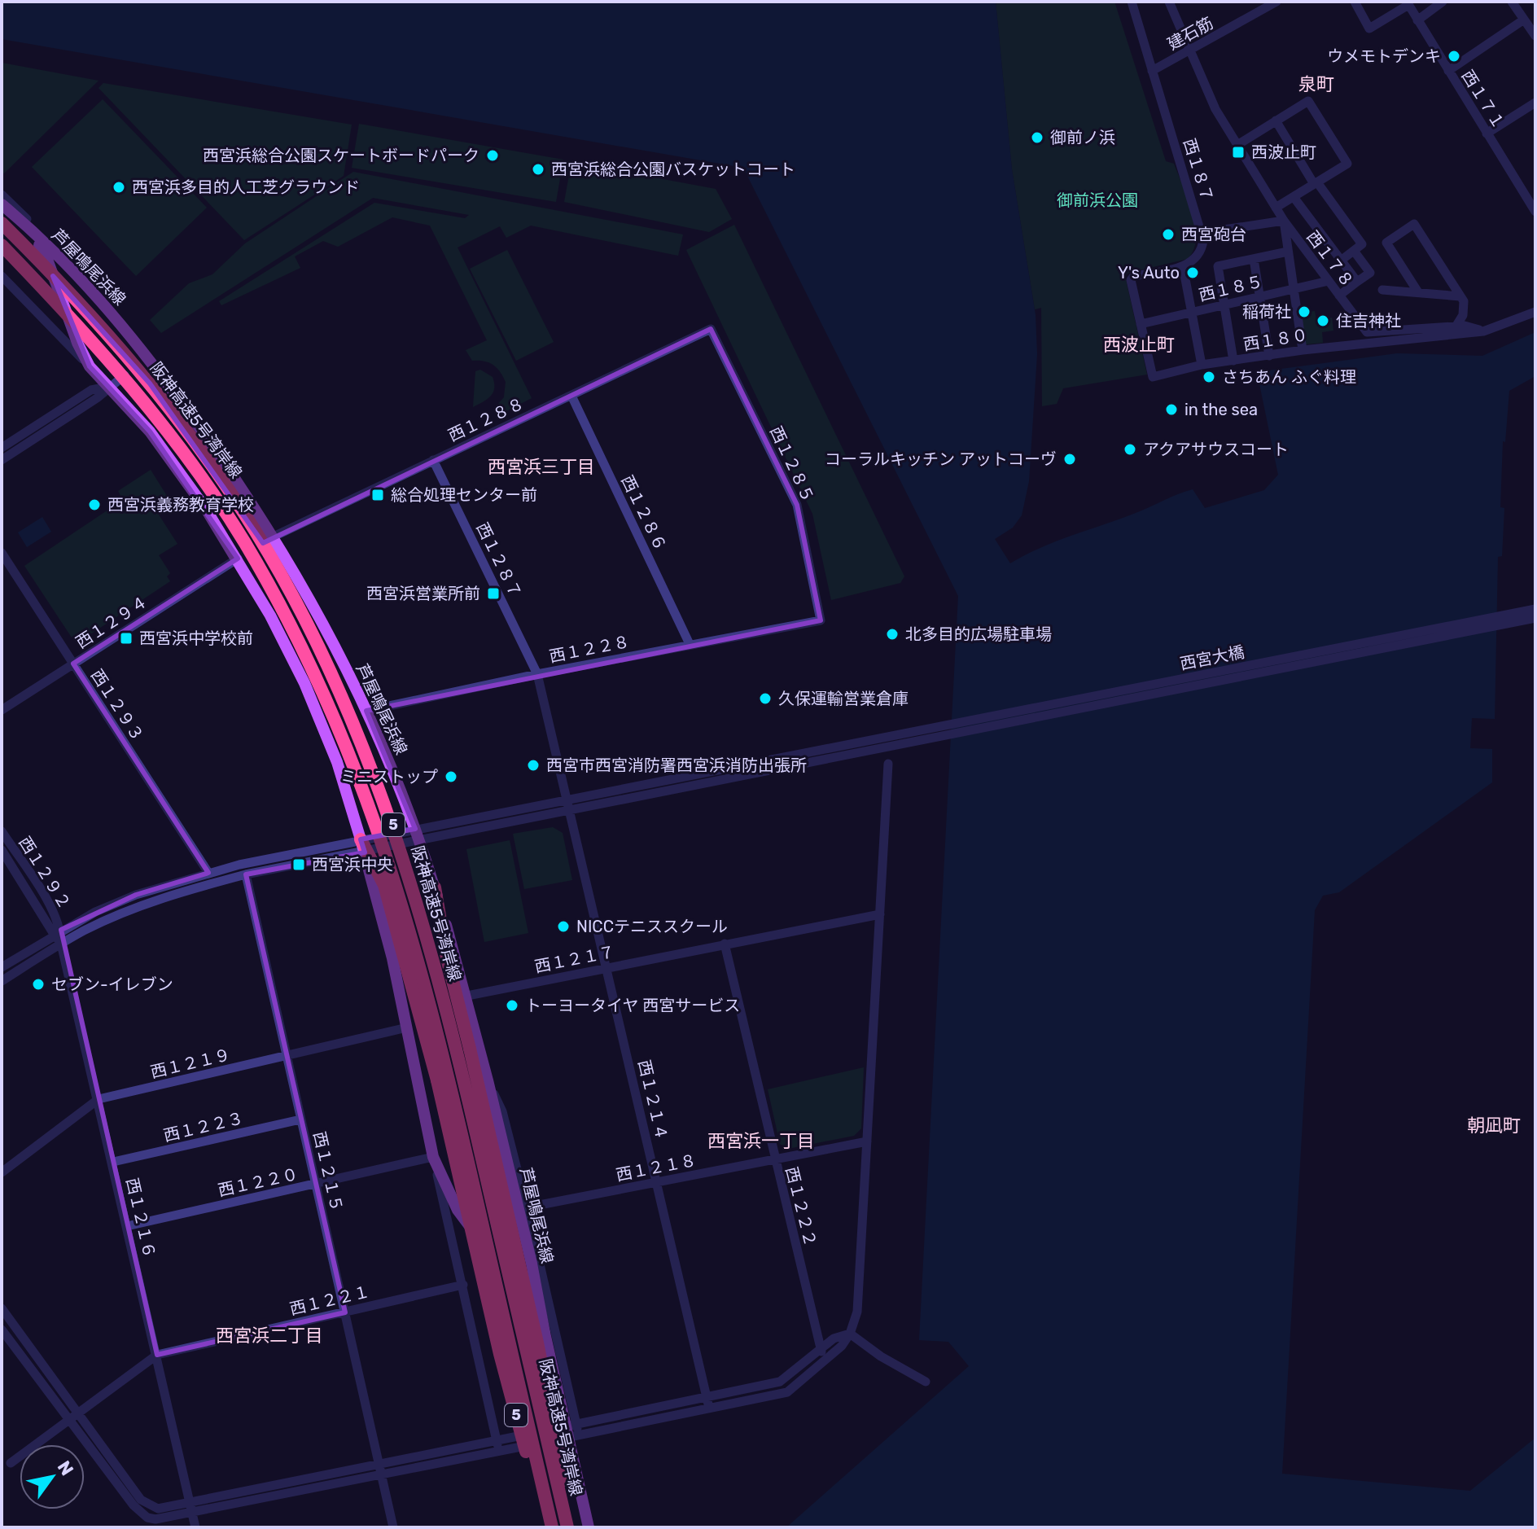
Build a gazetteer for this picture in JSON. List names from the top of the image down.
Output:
{
  "streets": {
    "highway": ["阪神高速5号湾岸線", "5"],
    "main road": ["芦屋鳴尾浜線"],
    "street": [
      "建石筋",
      "西１７１",
      "西１８７",
      "西１７８",
      "西１８５",
      "西１８０",
      "西１２８８",
      "西１２８５",
      "西１２８６",
      "西１２８７",
      "西１２９４",
      "西１２２８",
      "西宮大橋",
      "西１２９３",
      "西１２９２",
      "西１２１７",
      "西１２１９",
      "西１２１４",
      "西１２２３",
      "西１２１８",
      "西１２１５",
      "西１２２０",
      "西１２２２",
      "西１２１６",
      "西１２２１"
    ]
  },
  "crossings": [
    ["建石筋", "西１８７"],
    ["建石筋", "西１７８"],
    ["西１７８", "西１８５"],
    ["西１７８", "西１８０"],
    ["芦屋鳴尾浜線", "西１２８８"],
    ["芦屋鳴尾浜線", "西１２９４"],
    ["芦屋鳴尾浜線", "西１２２８"],
    ["芦屋鳴尾浜線", "5"],
    ["芦屋鳴尾浜線", "西１２１７"],
    ["芦屋鳴尾浜線", "西１２１９"],
    ["芦屋鳴尾浜線", "西１２２０"],
    ["西１８５", "西１８０"],
    ["西１２８８", "西１２８５"],
    ["西１２８８", "西１２８６"],
    ["西１２８８", "西１２８７"],
    ["阪神高速5号湾岸線", "5"],
    ["西１２８５", "西１２２８"],
    ["西１２８６", "西１２２８"],
    ["西１２８７", "西１２２８"],
    ["西１２８７", "西１２１４"],
    ["西１２９４", "西１２９３"],
    ["西１２９２", "西１２１６"],
    ["西１２１７", "西１２１４"],
    ["西１２１７", "西１２２２"],
    ["西１２１９", "西１２１５"],
    ["西１２１９", "西１２１６"],
    ["西１２１４", "西１２１８"],
    ["西１２２３", "西１２１５"],
    ["西１２２３", "西１２１６"],
    ["西１２１８", "西１２２２"],
    ["西１２１５", "西１２２０"],
    ["西１２１５", "西１２２１"],
    ["西１２２０", "西１２１６"],
    ["西１２１６", "西１２２１"]
  ],
  "districts": [
    "泉町",
    "西波止町",
    "西宮浜三丁目",
    "朝凪町",
    "西宮浜一丁目",
    "西宮浜二丁目"
  ],
  "parks": ["御前浜公園"],
  "places": {
    "other": [
      "ウメモトデンキ",
      "御前ノ浜",
      "西宮浜総合公園スケートボードパーク",
      "西宮浜総合公園バスケットコート",
      "西宮浜多目的人工芝グラウンド",
      "西宮砲台",
      "Y's Auto",
      "稲荷社",
      "住吉神社",
      "さちあん ふぐ料理",
      "in the sea",
      "アクアサウスコート",
      "コーラルキッチン アットコーヴ",
      "西宮浜義務教育学校",
      "北多目的広場駐車場",
      "久保運輸営業倉庫",
      "西宮市西宮消防署西宮浜消防出張所",
      "ミニストップ",
      "NICCテニススクール",
      "セブン-イレブン",
      "トーヨータイヤ 西宮サービス"
    ],
    "transit": [
      "西波止町",
      "総合処理センター前",
      "西宮浜営業所前",
      "西宮浜中学校前",
      "西宮浜中央"
    ]
  },
  "north": "top right"
}
